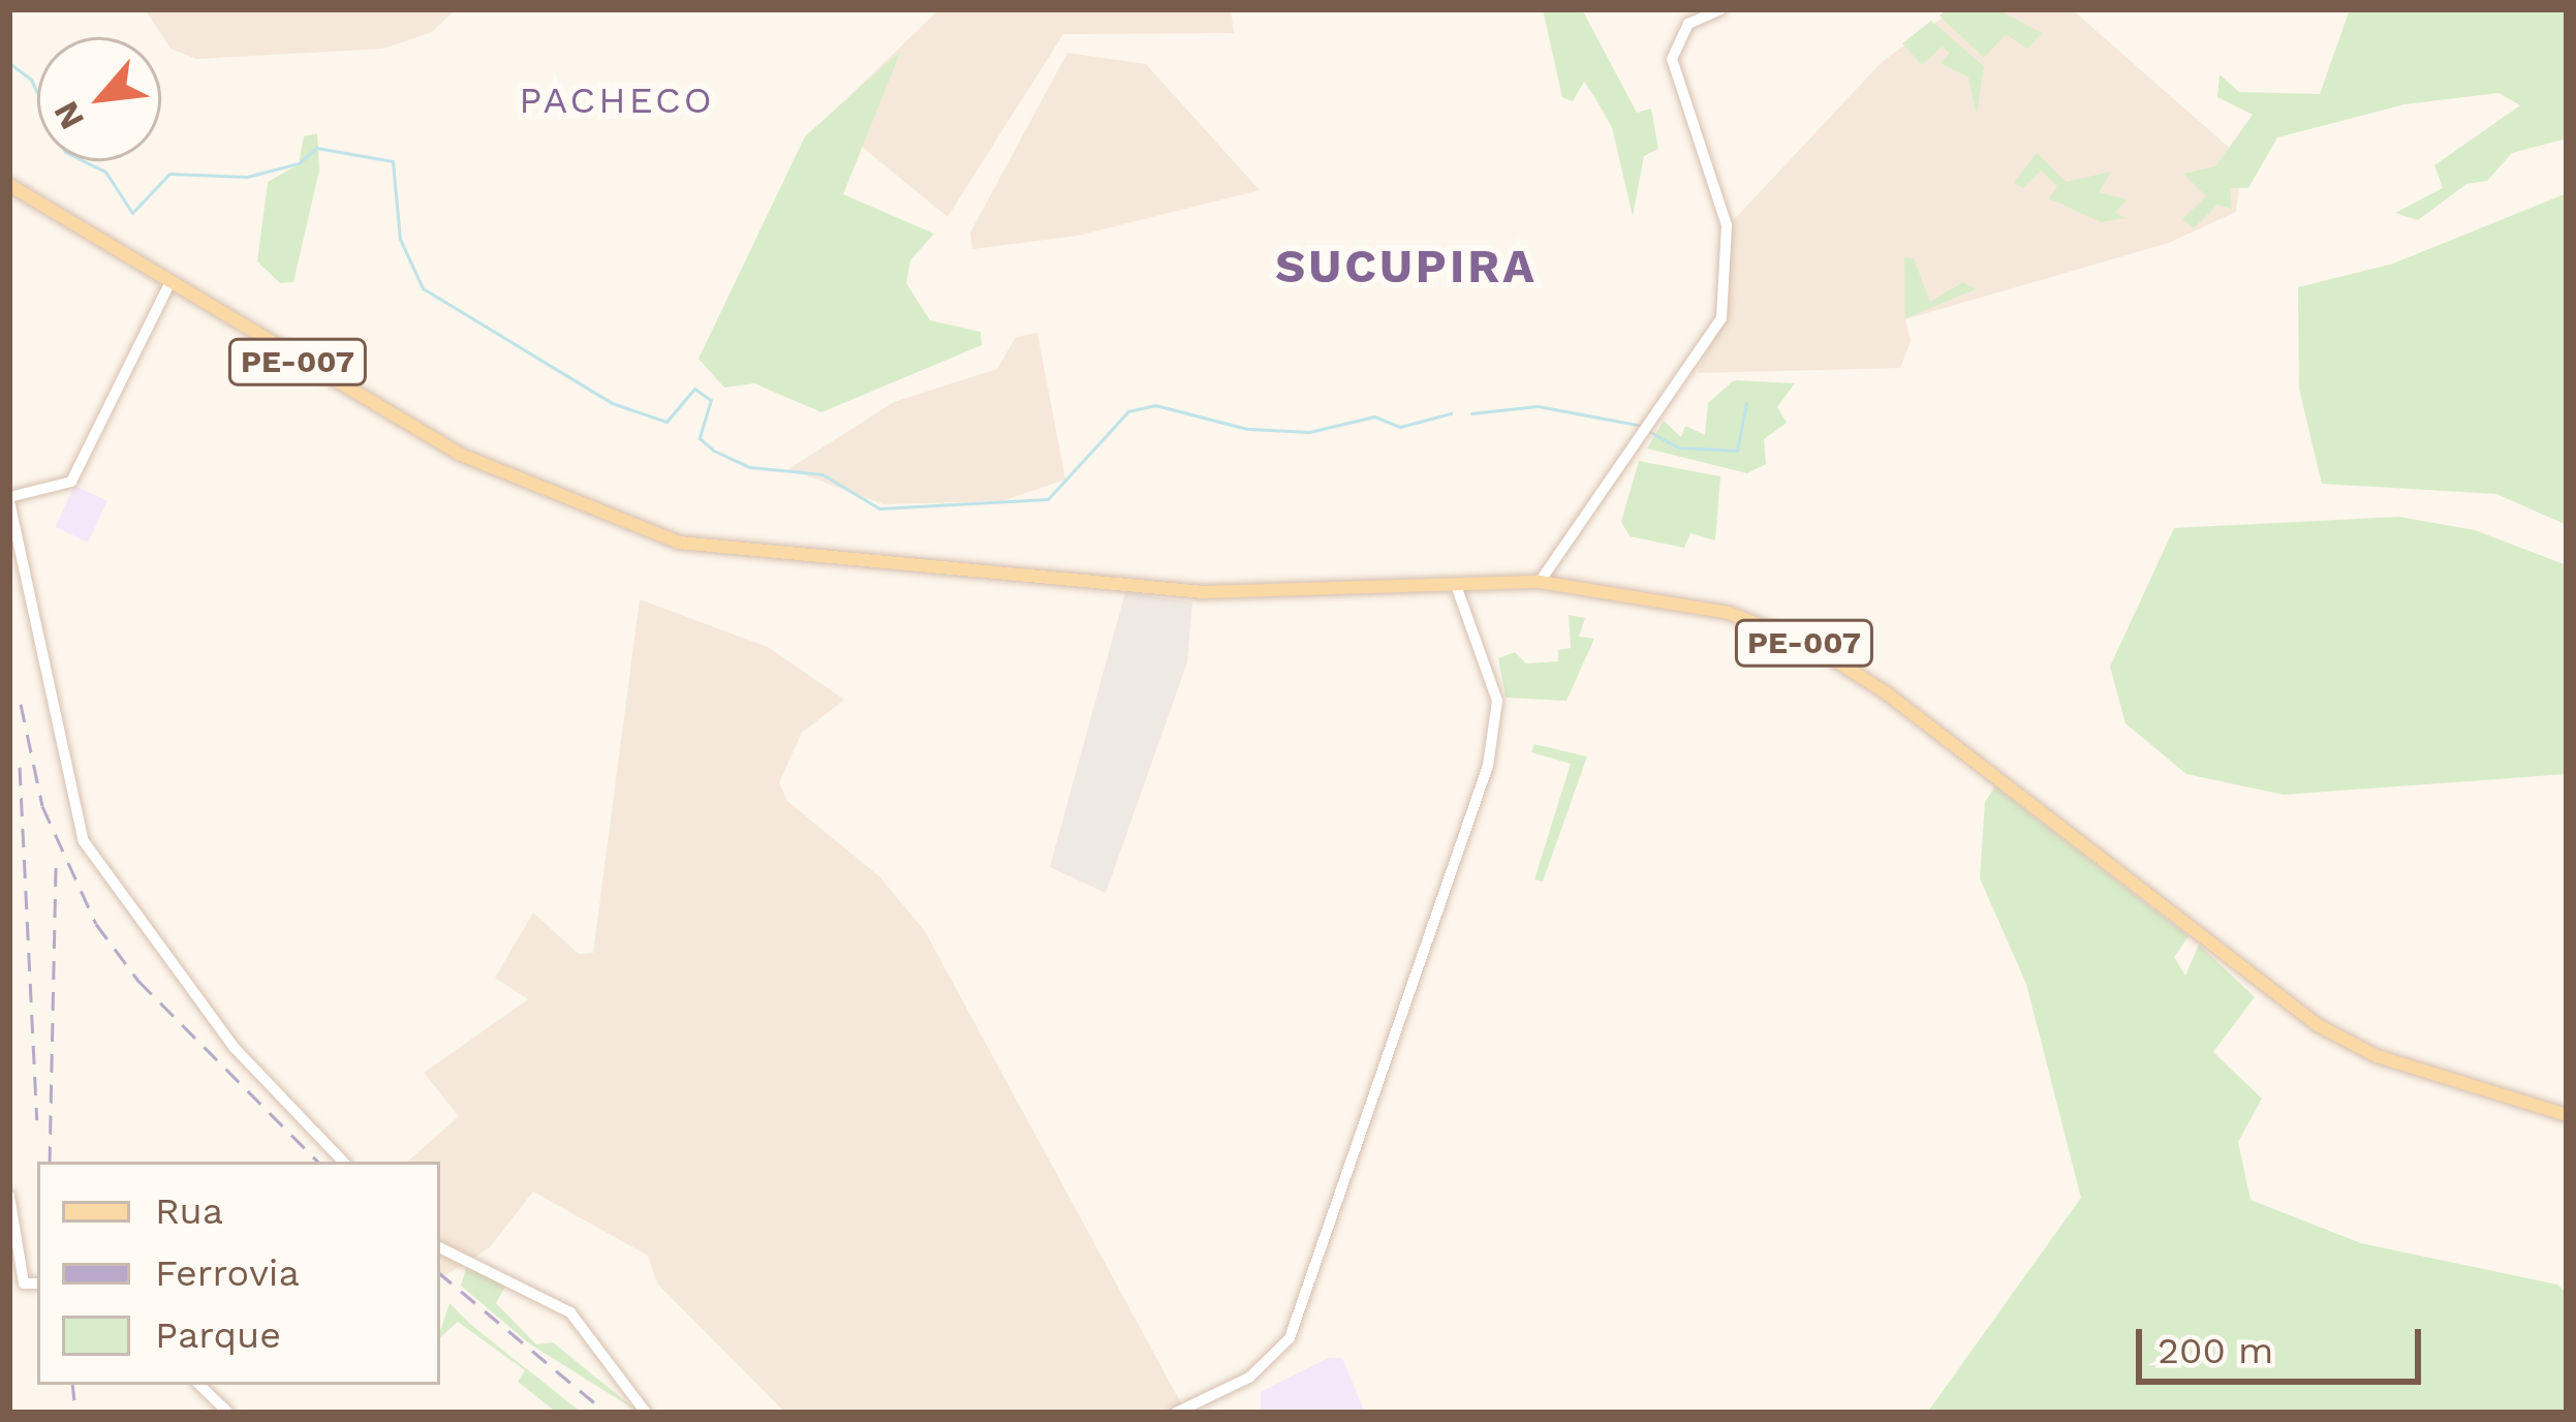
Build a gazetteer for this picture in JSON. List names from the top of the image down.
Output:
{
  "streets": {
    "main road": ["PE-007"]
  },
  "districts": ["PACHECO", "SUCUPIRA"],
  "legend": ["Rua", "Ferrovia", "Parque"],
  "scale_bar": "200 m",
  "north": "bottom left"
}
